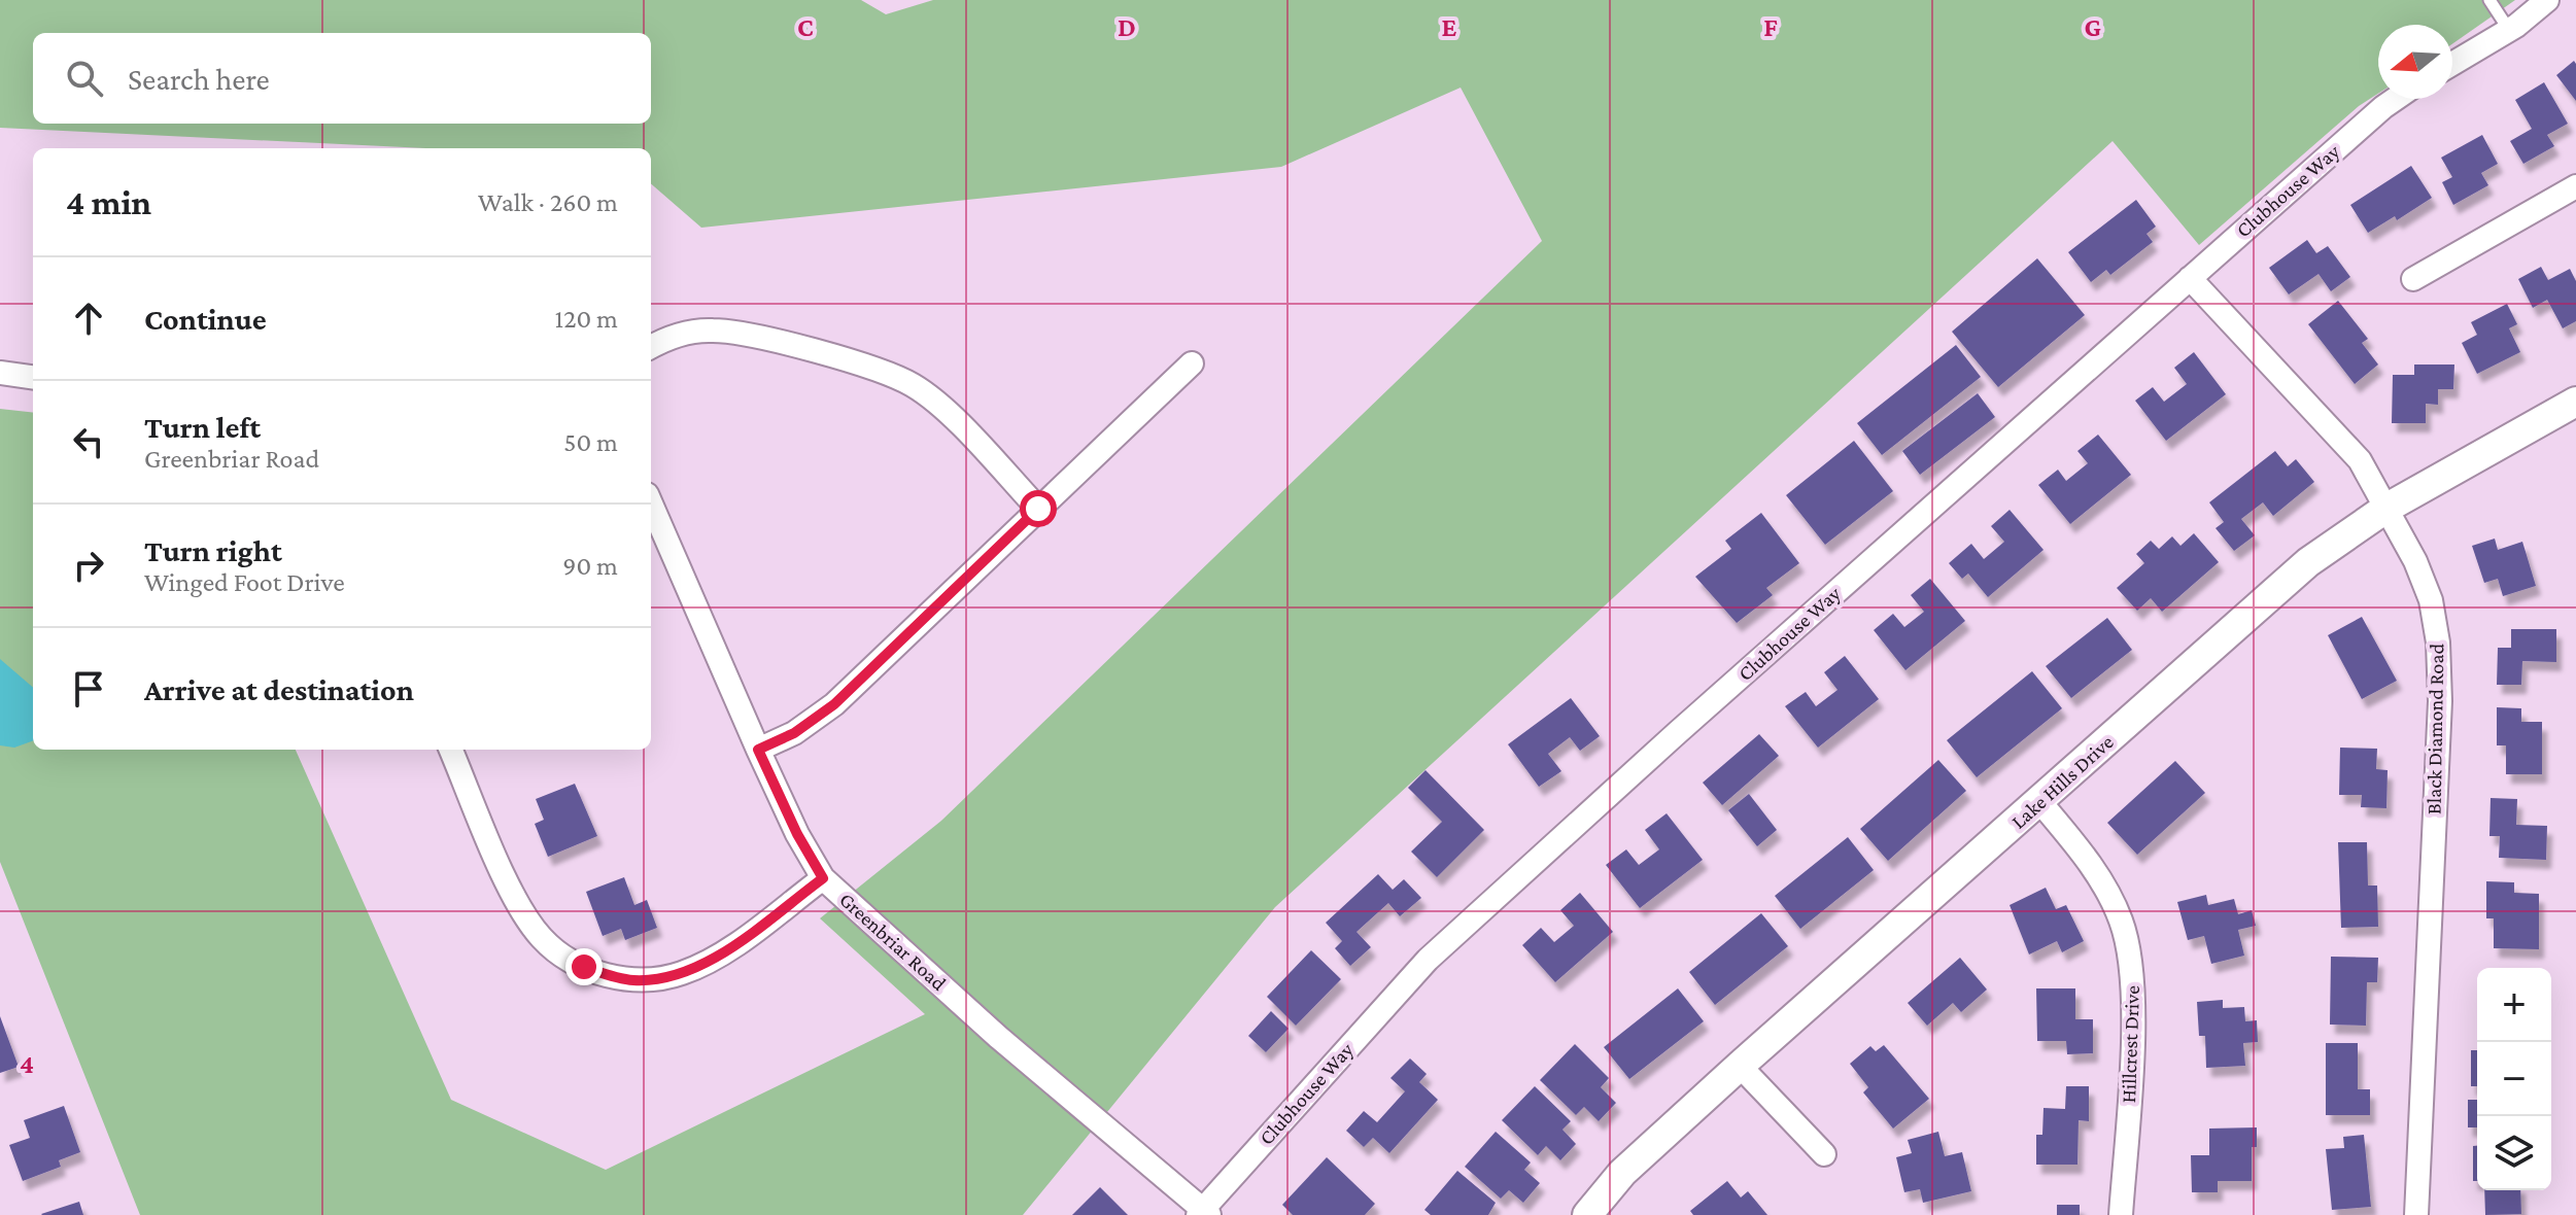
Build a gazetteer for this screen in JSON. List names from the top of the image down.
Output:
{
  "streets": {
    "street": [
      "Clubhouse Way",
      "Black Diamond Road",
      "Lake Hills Drive",
      "Greenbriar Road",
      "Hillcrest Drive"
    ]
  },
  "crossings": [
    ["Clubhouse Way", "Black Diamond Road"],
    ["Clubhouse Way", "Greenbriar Road"],
    ["Black Diamond Road", "Lake Hills Drive"],
    ["Lake Hills Drive", "Hillcrest Drive"]
  ],
  "north": "left",
  "page": {
    "search": "Search here",
    "heading": ["4 min", "Walk · 260 m"],
    "list": [
      ["Continue", "120 m"],
      ["Turn left", "Greenbriar Road", "50 m"],
      ["Turn right", "Winged Foot Drive", "90 m"],
      "Arrive at destination"
    ],
    "map_buttons": ["+", "−"]
  },
  "grid": {
    "columns": [
      "C",
      "D",
      "E",
      "F",
      "G"
    ],
    "rows": ["4"]
  }
}
